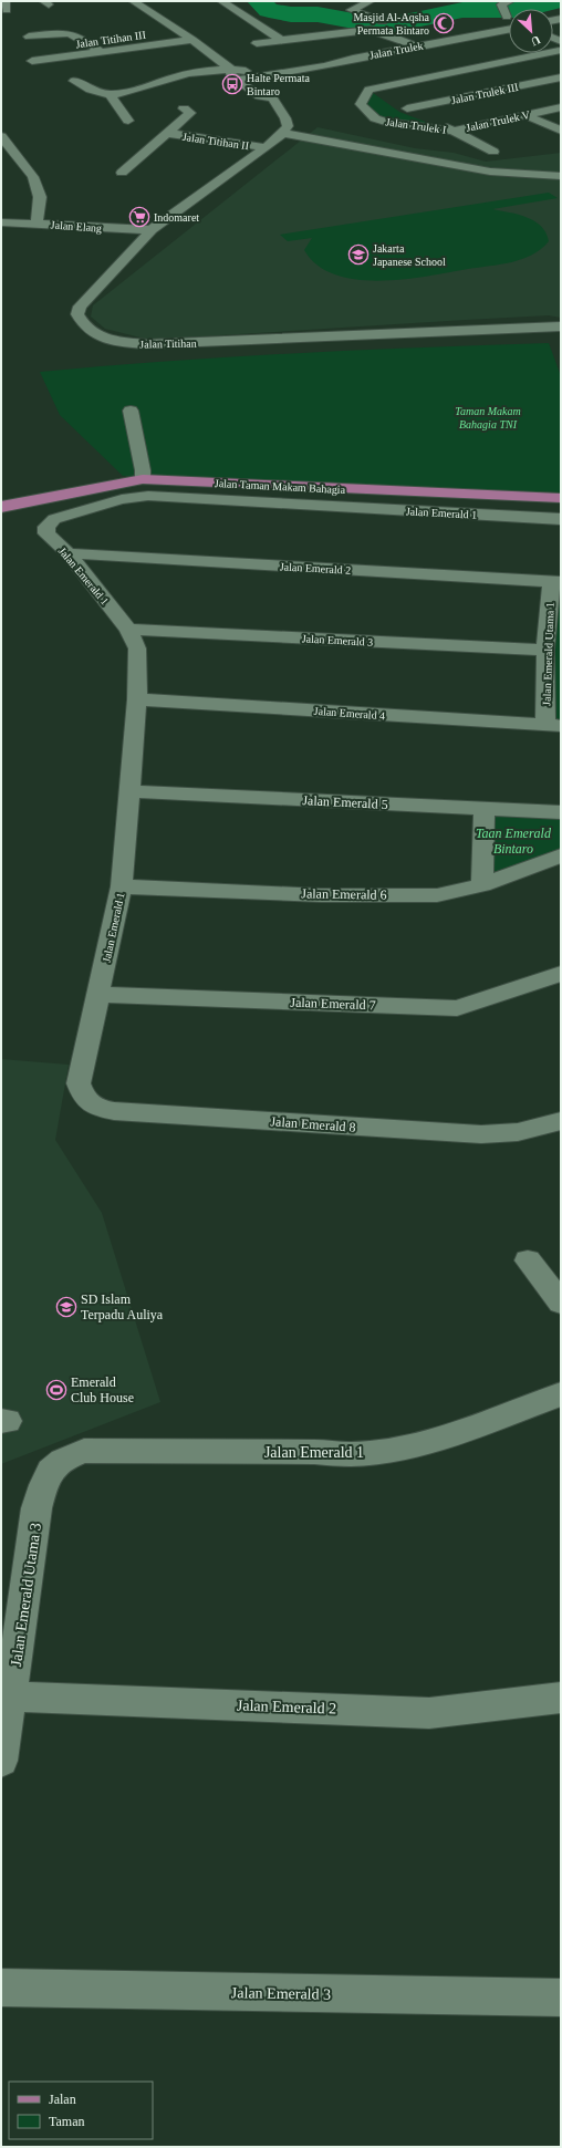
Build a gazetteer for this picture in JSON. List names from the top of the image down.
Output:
{
  "streets": {
    "main road": ["Jalan Taman Makam Bahagia"],
    "street": [
      "Jalan Titihan III",
      "Jalan Trulek",
      "Jalan Trulek III",
      "Jalan Trulek V",
      "Jalan Trulek I",
      "Jalan Titihan II",
      "Jalan Elang",
      "Jalan Titihan",
      "Jalan Emerald 1",
      "Jalan Emerald 2",
      "Jalan Emerald 3",
      "Jalan Emerald Utama 1",
      "Jalan Emerald 4",
      "Jalan Emerald 5",
      "Jalan Emerald 6",
      "Jalan Emerald 7",
      "Jalan Emerald 8",
      "Jalan Emerald Utama 3"
    ]
  },
  "crossings": [
    ["Jalan Trulek III", "Jalan Trulek I"],
    ["Jalan Trulek V", "Jalan Trulek I"],
    ["Jalan Titihan II", "Jalan Titihan"],
    ["Jalan Elang", "Jalan Titihan"],
    ["Jalan Emerald 1", "Jalan Emerald 2"],
    ["Jalan Emerald 1", "Jalan Emerald 3"],
    ["Jalan Emerald 1", "Jalan Emerald 4"],
    ["Jalan Emerald 1", "Jalan Emerald 5"],
    ["Jalan Emerald 1", "Jalan Emerald 6"],
    ["Jalan Emerald 1", "Jalan Emerald 7"],
    ["Jalan Emerald 1", "Jalan Emerald 8"],
    ["Jalan Emerald 1", "Jalan Emerald Utama 3"],
    ["Jalan Emerald 2", "Jalan Emerald Utama 1"],
    ["Jalan Emerald 2", "Jalan Emerald Utama 3"],
    ["Jalan Emerald 3", "Jalan Emerald Utama 1"],
    ["Jalan Emerald Utama 1", "Jalan Emerald 4"]
  ],
  "parks": ["Taman Makam Bahagia TNI", "Taan Emerald Bintaro"],
  "places": {
    "mosque": ["Masjid Al-Aqsha Permata Bintaro"],
    "bus stop": ["Halte Permata Bintaro"],
    "supermarket": ["Indomaret"],
    "school or university": ["Jakarta Japanese School", "SD Islam Terpadu Auliya"],
    "sports": ["Emerald Club House"]
  },
  "legend": ["Jalan", "Taman"],
  "north": "bottom right"
}
